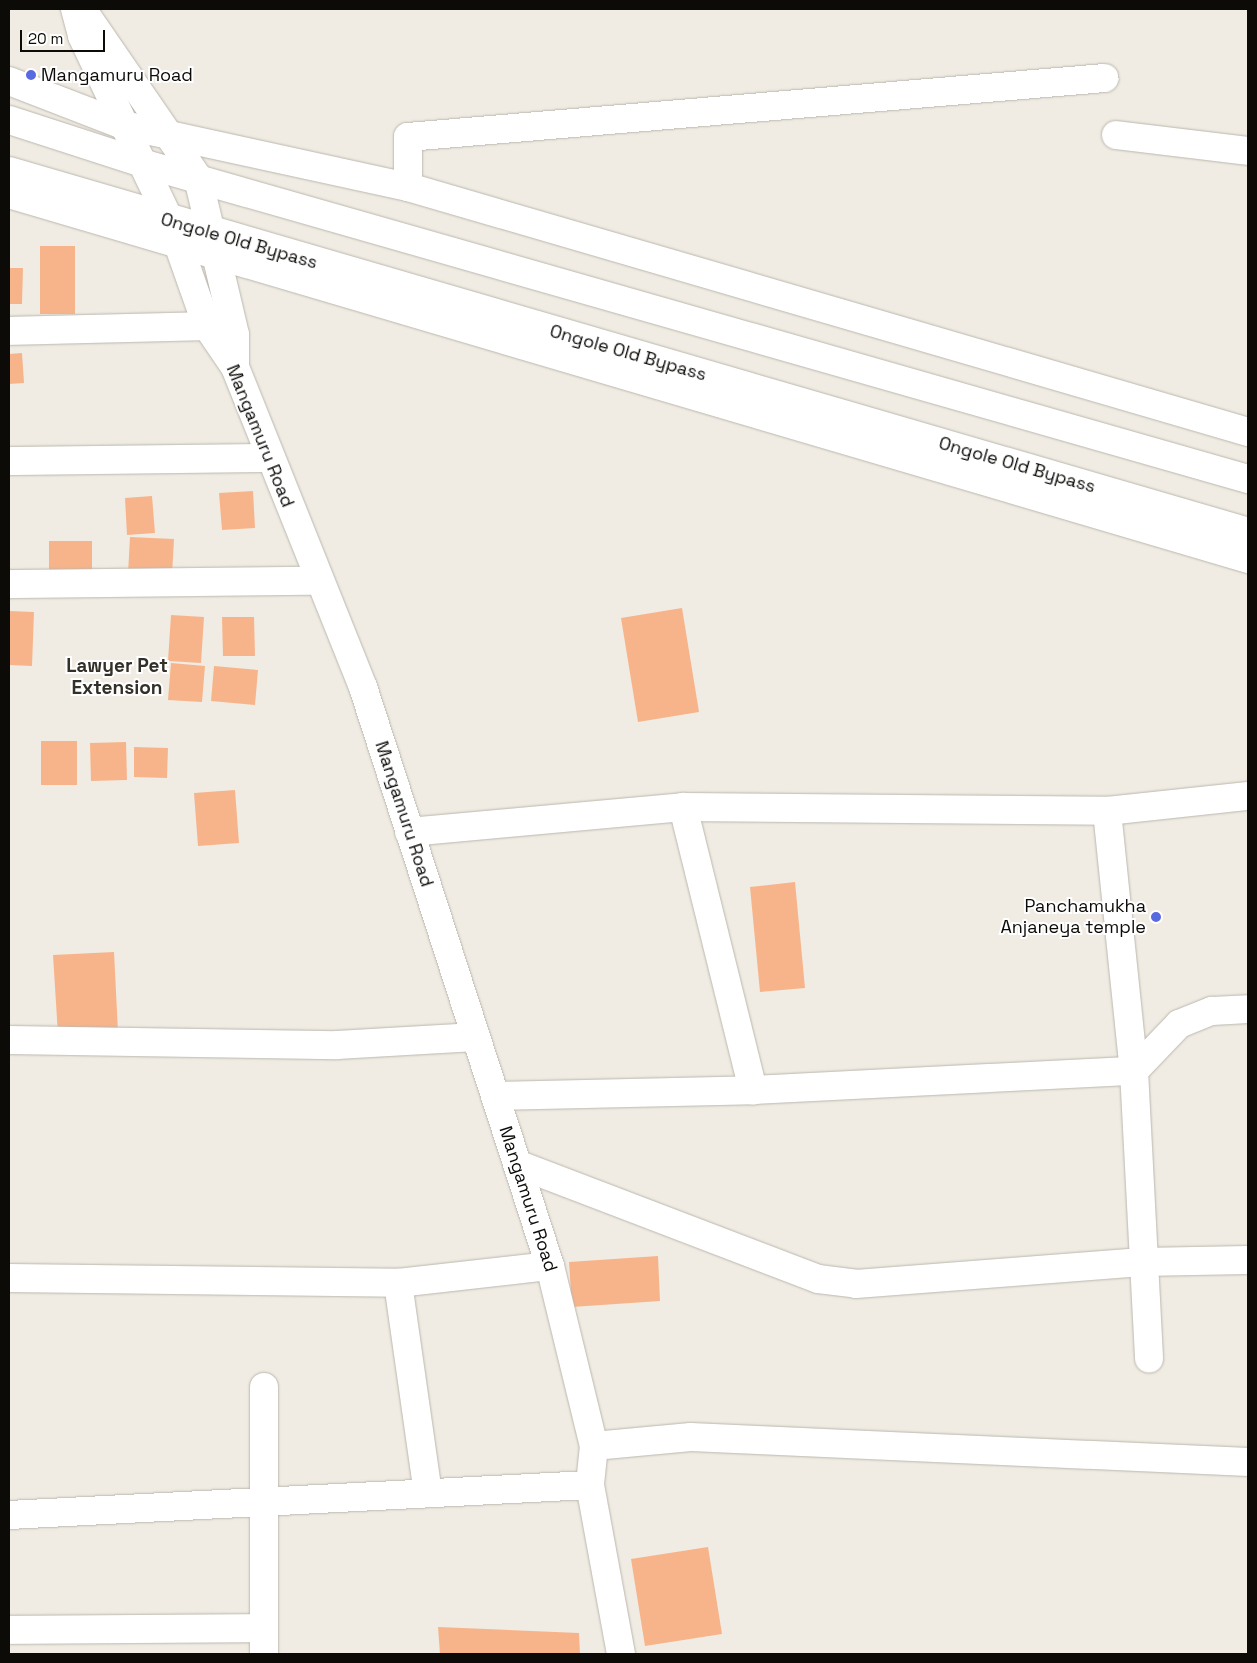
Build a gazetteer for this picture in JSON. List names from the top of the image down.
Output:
{
  "streets": {
    "street": ["Ongole Old Bypass", "Mangamuru Road"]
  },
  "crossings": [
    ["Ongole Old Bypass", "Mangamuru Road"]
  ],
  "districts": ["Lawyer Pet Extension"],
  "places": ["Mangamuru Road", "Panchamukha Anjaneya temple"],
  "scale_bar": "20 m"
}
